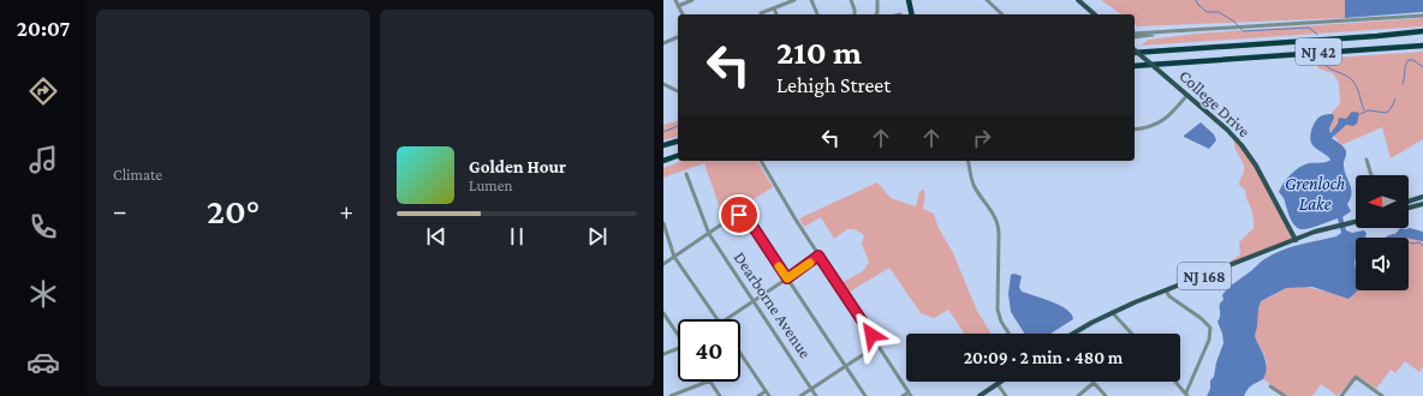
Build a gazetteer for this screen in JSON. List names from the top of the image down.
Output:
{
  "streets": {
    "highway": ["NJ 42"],
    "main road": ["College Drive", "NJ 168"],
    "street": ["Dearborne Avenue"]
  },
  "crossings": [
    ["College Drive", "NJ 168"]
  ],
  "water": ["Grenloch Lake"],
  "north": "left",
  "page": {
    "tabs": "20:07",
    "tile": "Climate",
    "turn": ["210 m", "Lehigh Street"],
    "song": ["Golden Hour", "Lumen"],
    "heat": ["−", "20°", "+"],
    "limit": "40",
    "trip": "20:09 · 2 min · 480 m"
  }
}
